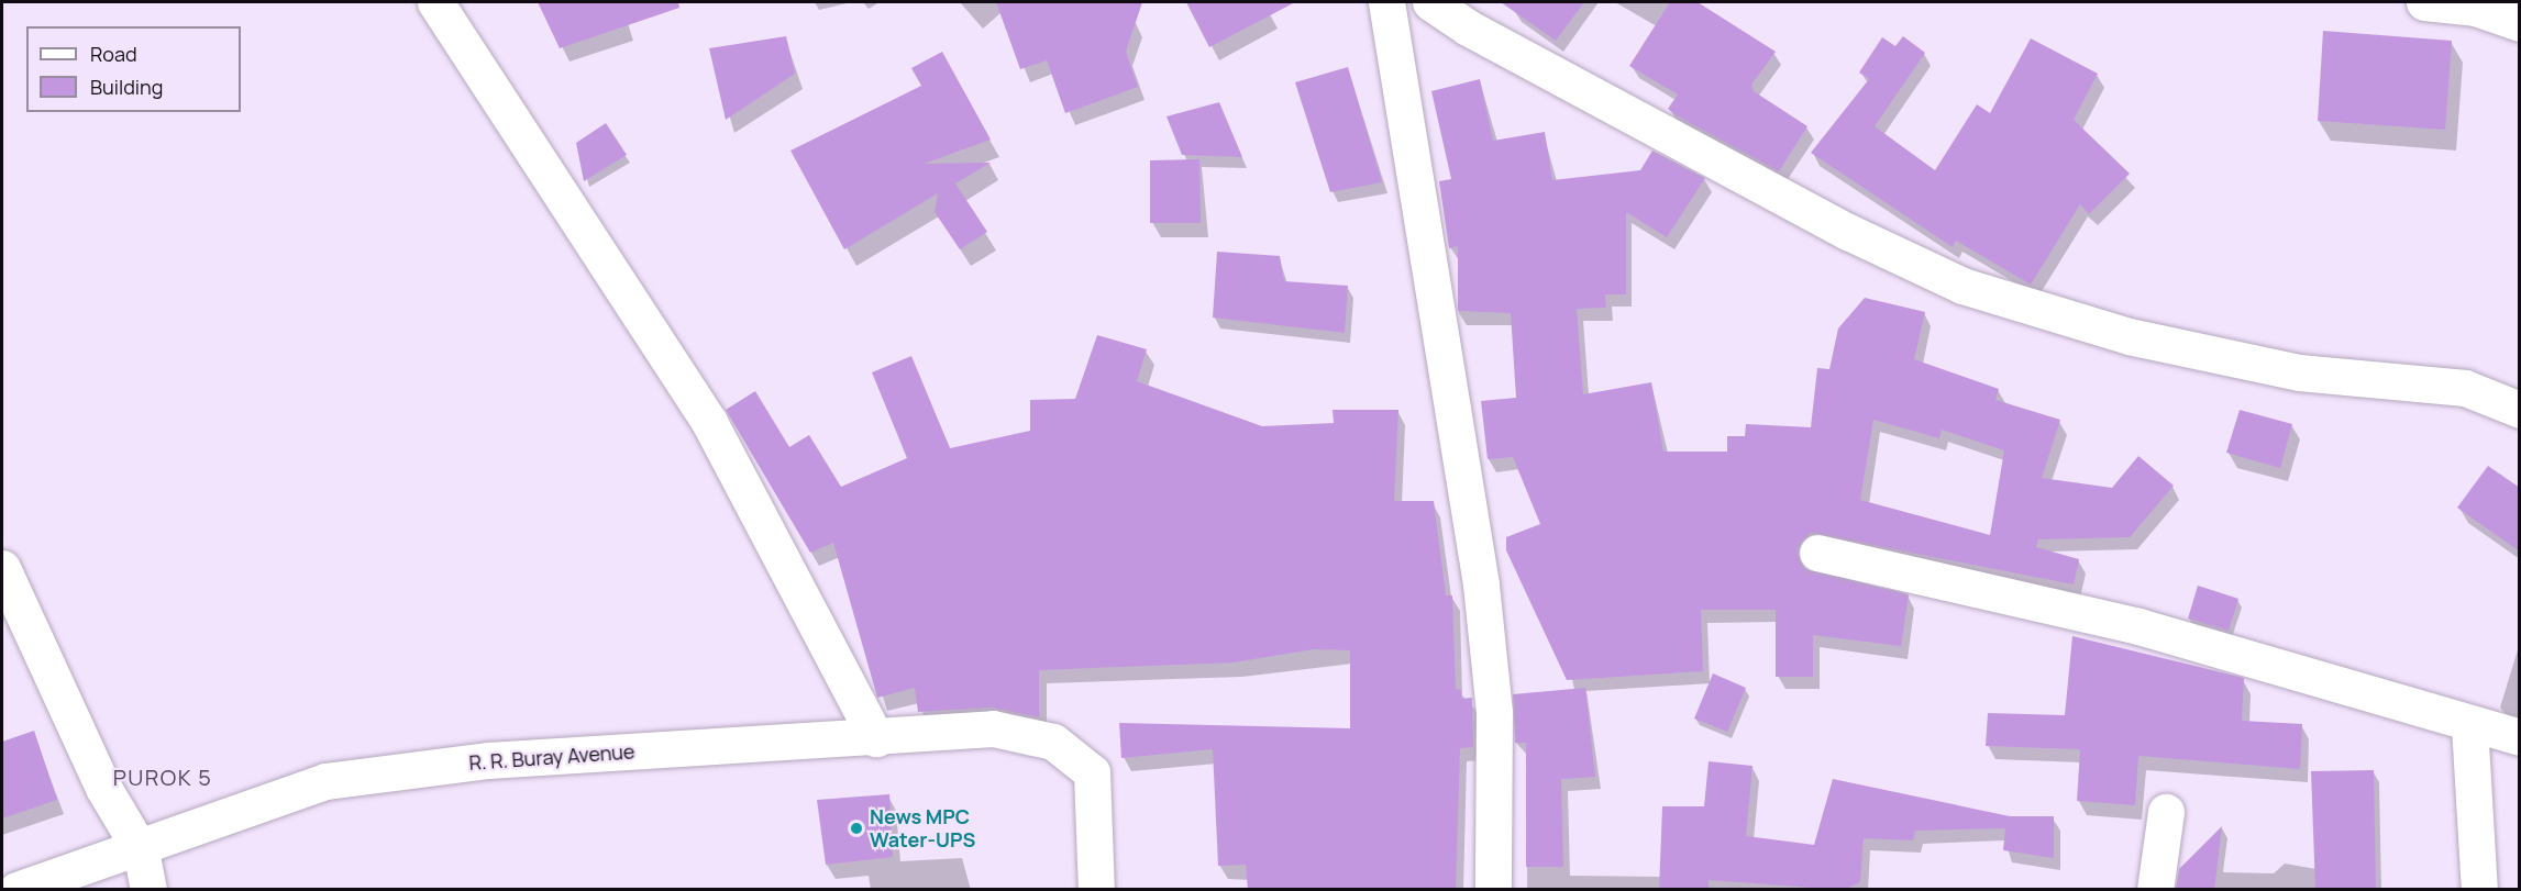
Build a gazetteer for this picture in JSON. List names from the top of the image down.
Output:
{
  "streets": {
    "street": ["R. R. Buray Avenue"]
  },
  "districts": ["PUROK 5"],
  "places": ["News MPC Water-UPS"],
  "legend": ["Road", "Building"]
}
